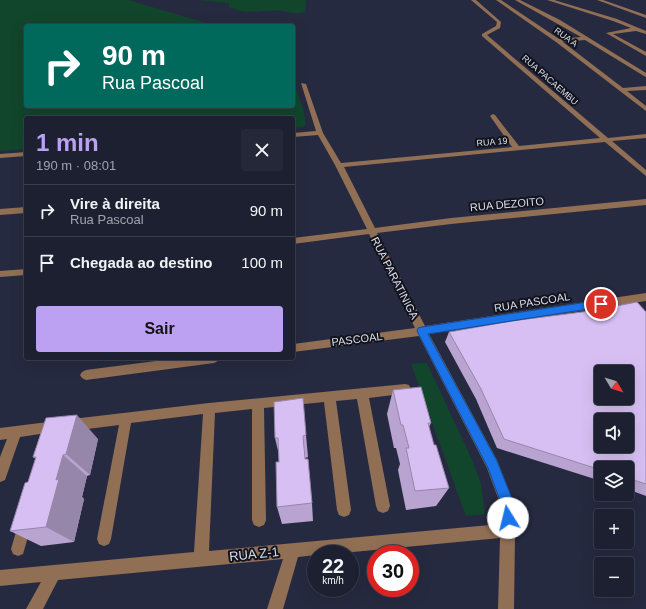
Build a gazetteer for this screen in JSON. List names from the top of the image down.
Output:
{
  "streets": {
    "street": [
      "RUA A",
      "RUA PACAEMBU",
      "RUA 19",
      "RUA DEZOITO",
      "RUA PARATINIGA",
      "RUA PASCOAL",
      "PASCOAL",
      "RUA Z-1"
    ]
  },
  "crossings": [
    ["RUA PACAEMBU", "RUA 19"],
    ["RUA 19", "RUA PARATINIGA"],
    ["RUA DEZOITO", "RUA PARATINIGA"],
    ["RUA PARATINIGA", "RUA PASCOAL"],
    ["RUA PARATINIGA", "PASCOAL"],
    ["RUA PARATINIGA", "RUA Z-1"],
    ["RUA PASCOAL", "PASCOAL"]
  ],
  "north": "bottom right",
  "page": {
    "turn": ["90 m", "Rua Pascoal"],
    "heading": ["1 min", "190 m · 08:01"],
    "list": [
      {
        "name": "Vire à direita",
        "note": "Rua Pascoal",
        "value": "90 m"
      },
      {
        "name": "Chegada ao destino",
        "value": "100 m"
      }
    ],
    "buttons": "Sair",
    "map_buttons": ["+", "−"],
    "speed": "22 km/h",
    "limit": "30"
  }
}
